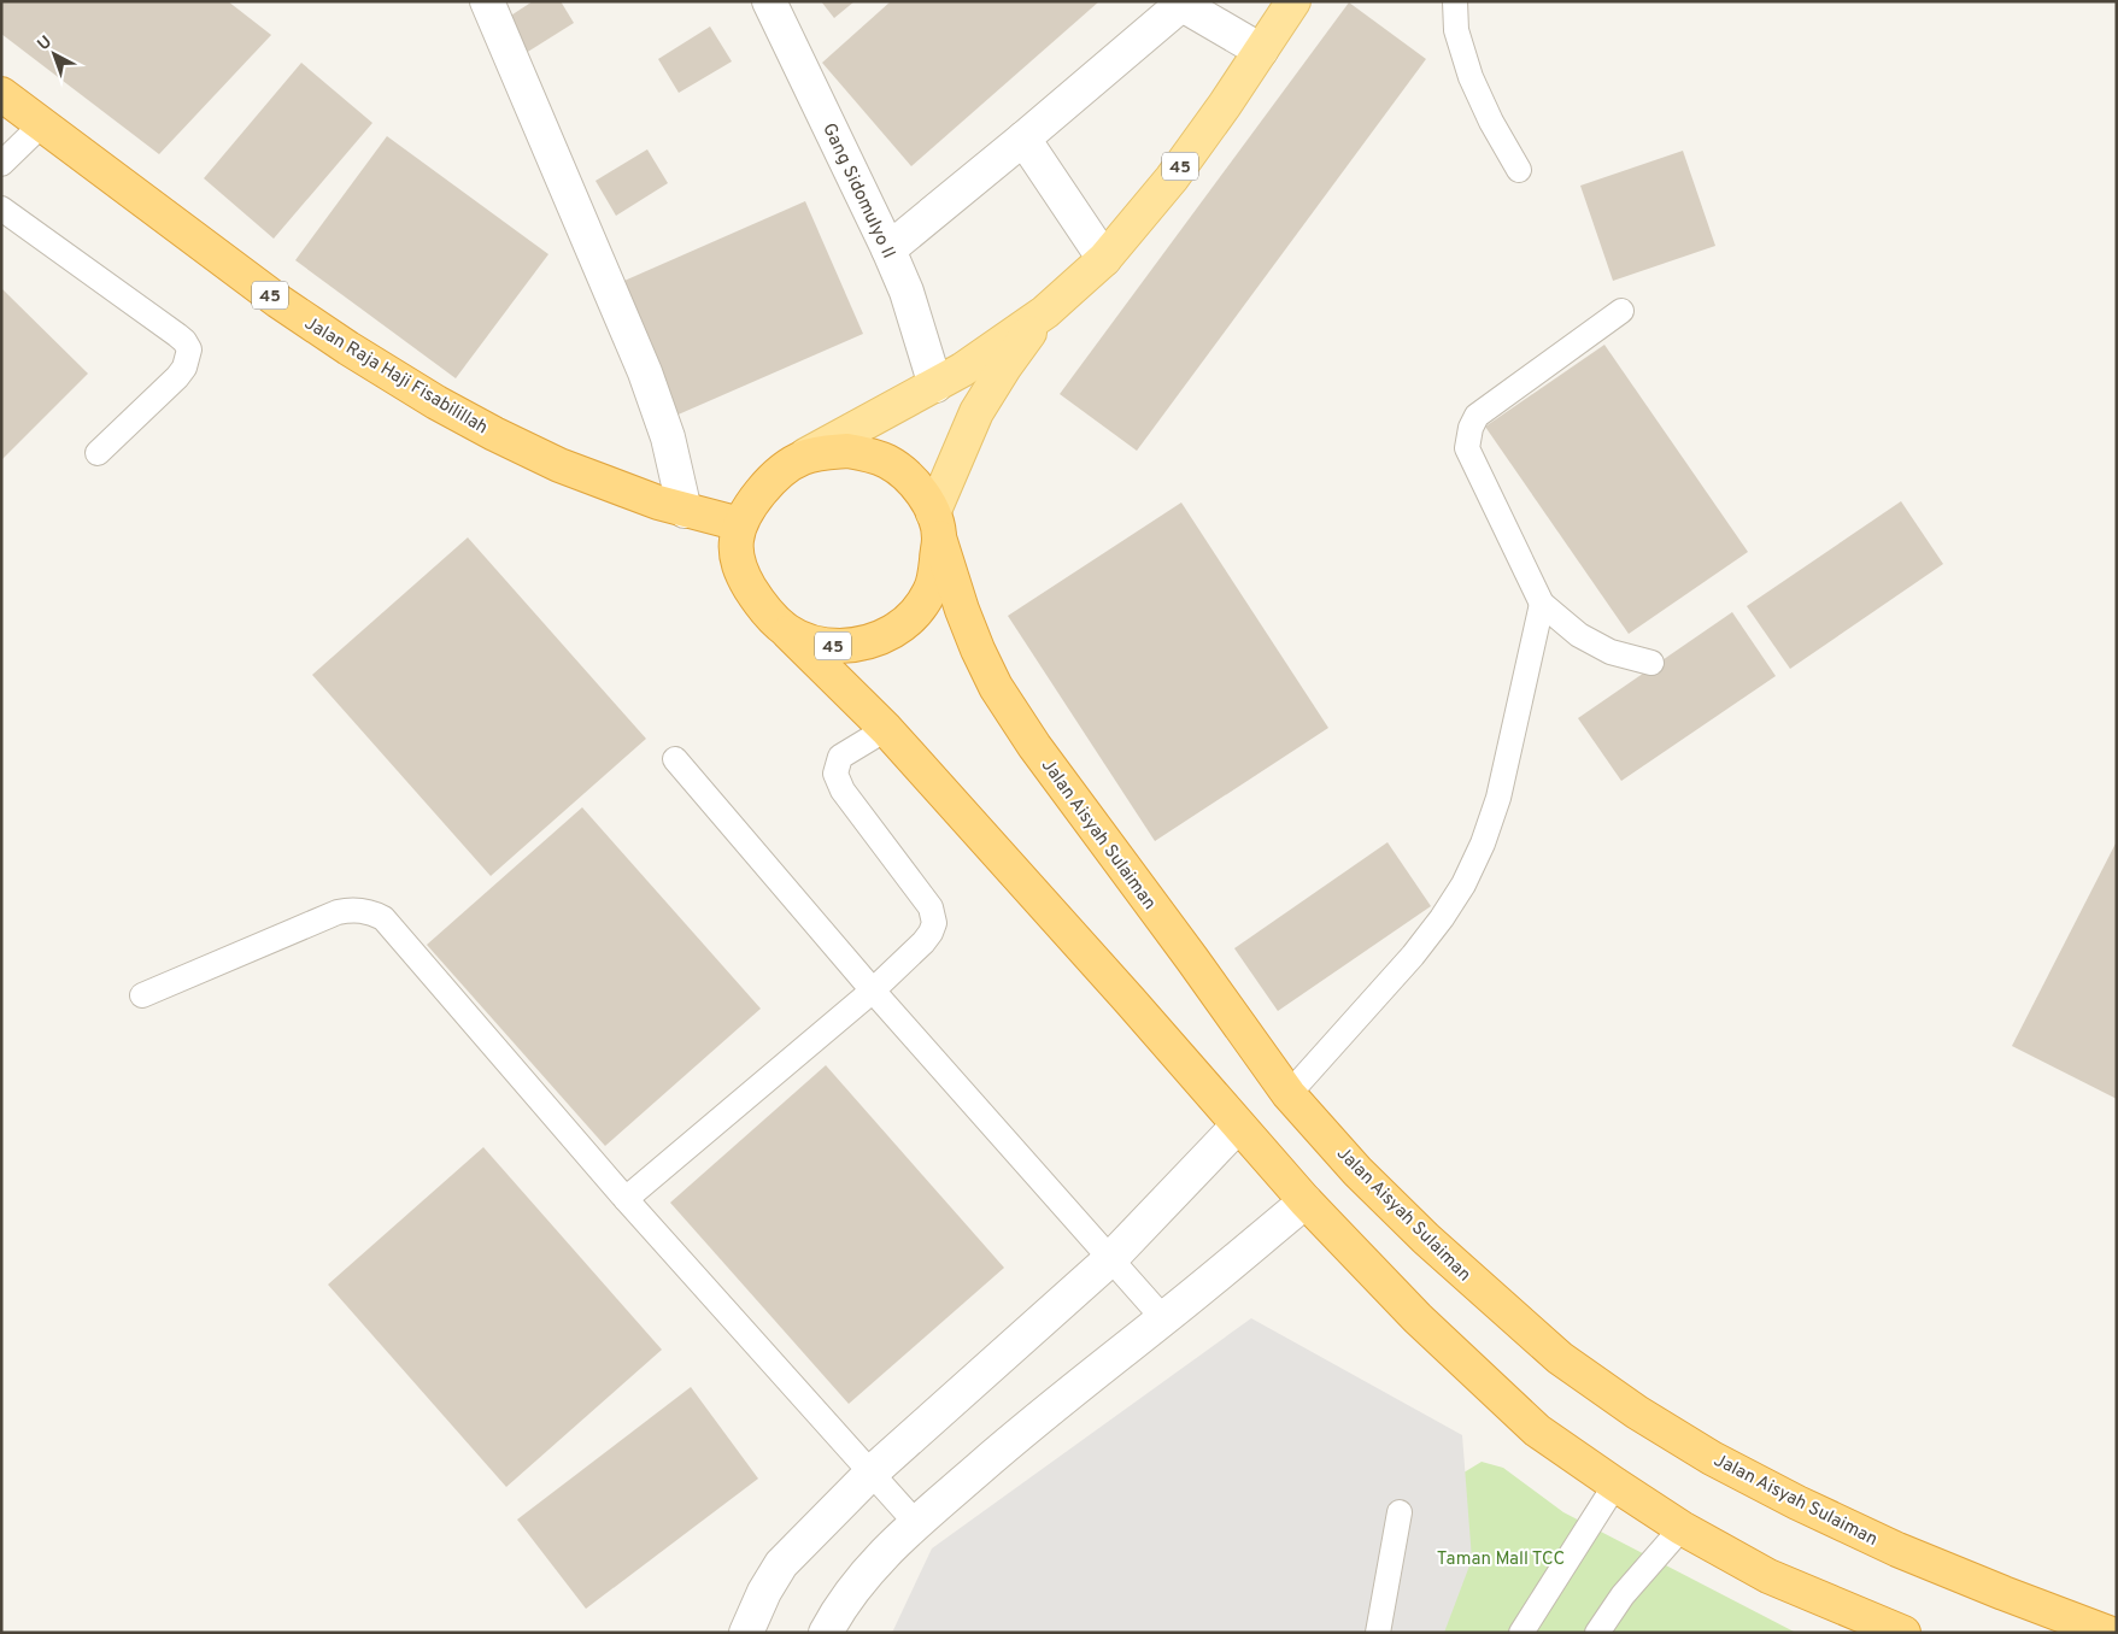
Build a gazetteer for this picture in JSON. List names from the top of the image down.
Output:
{
  "streets": {
    "highway": ["45", "Jalan Raja Haji Fisabilillah", "Jalan Aisyah Sulaiman"],
    "street": ["Gang Sidomulyo II"]
  },
  "crossings": [
    ["45", "Gang Sidomulyo II"],
    ["45", "Jalan Raja Haji Fisabilillah"],
    ["45", "Jalan Aisyah Sulaiman"],
    ["Jalan Raja Haji Fisabilillah", "Jalan Aisyah Sulaiman"]
  ],
  "parks": ["Taman Mall TCC"],
  "north": "top left"
}
